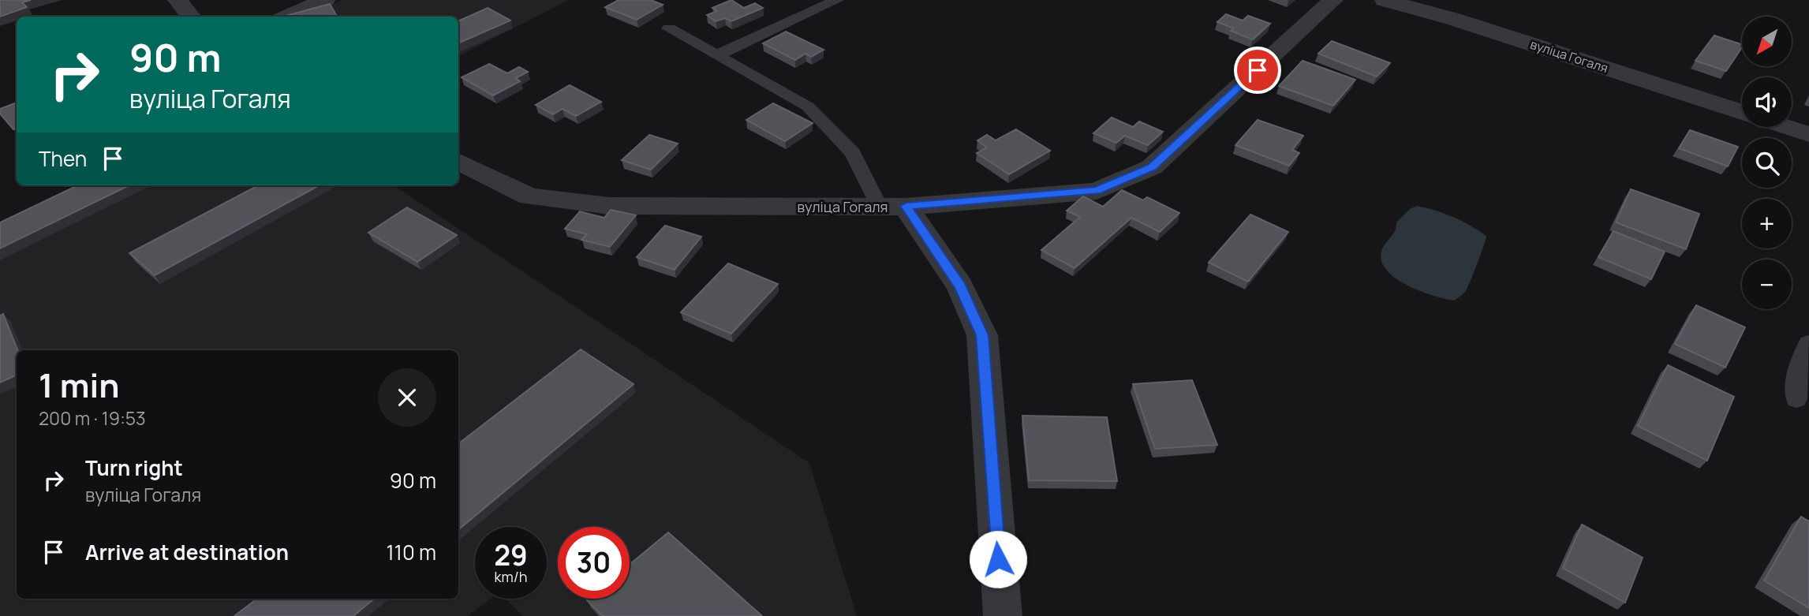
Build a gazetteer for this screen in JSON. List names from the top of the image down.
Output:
{
  "streets": {
    "street": ["вуліца Гогаля"]
  },
  "north": "bottom left",
  "page": {
    "map_buttons": ["+", "−"],
    "turn": ["90 m", "вуліца Гогаля"],
    "then": "Then",
    "heading": ["1 min", "200 m · 19:53"],
    "list": [
      {
        "name": "Turn right",
        "note": "вуліца Гогаля",
        "value": "90 m"
      },
      {
        "name": "Arrive at destination",
        "value": "110 m"
      }
    ],
    "speed": "29 km/h",
    "limit": "30"
  }
}
